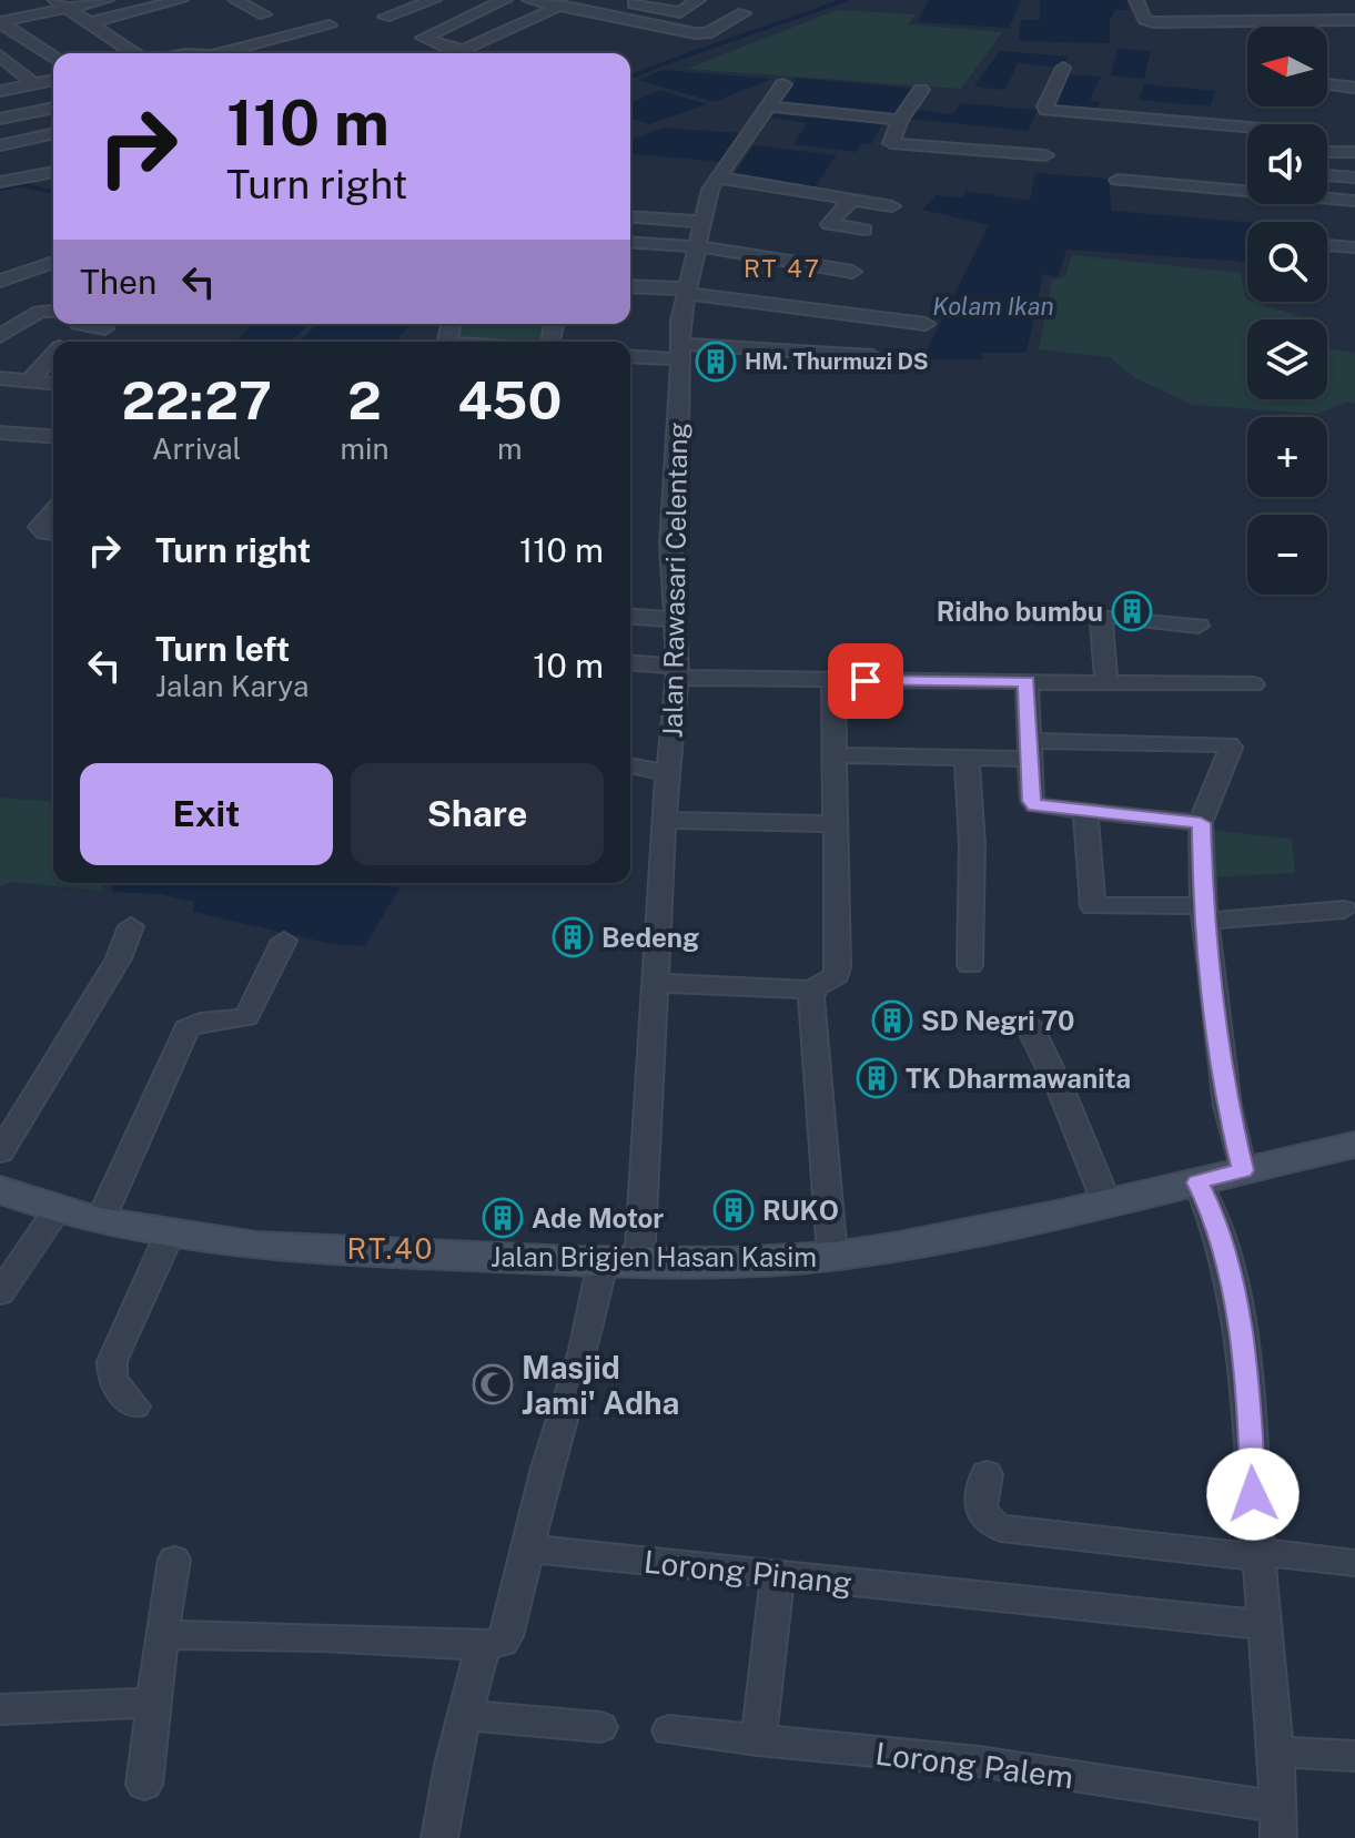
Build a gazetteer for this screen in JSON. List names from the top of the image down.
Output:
{
  "streets": {
    "street": [
      "Jalan Rawasari Celentang",
      "Jalan Brigjen Hasan Kasim",
      "Lorong Pinang",
      "Lorong Palem"
    ]
  },
  "crossings": [
    ["Jalan Rawasari Celentang", "Jalan Brigjen Hasan Kasim"]
  ],
  "districts": ["RT 47", "RT.40"],
  "water": ["Kolam Ikan"],
  "places": {
    "building": [
      "HM. Thurmuzi DS",
      "Ridho bumbu",
      "Bedeng",
      "SD Negri 70",
      "TK Dharmawanita",
      "RUKO",
      "Ade Motor"
    ],
    "mosque": ["Masjid Jami' Adha"]
  },
  "north": "left",
  "page": {
    "map_buttons": ["+", "−"],
    "turn": ["110 m", "Turn right"],
    "then": "Then",
    "eta": [
      "22:27",
      "Arrival",
      "2",
      "min",
      "450",
      "m"
    ],
    "list": [
      {
        "name": "Turn right",
        "value": "110 m"
      },
      {
        "name": "Turn left",
        "note": "Jalan Karya",
        "value": "10 m"
      }
    ],
    "buttons": ["Exit", "Share"]
  }
}
